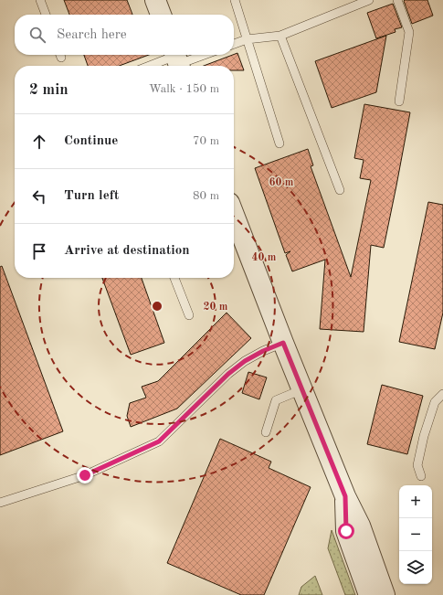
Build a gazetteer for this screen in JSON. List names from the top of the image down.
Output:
{
  "page": {
    "search": "Search here",
    "heading": ["2 min", "Walk · 150 m"],
    "list": [
      ["Continue", "70 m"],
      ["Turn left", "80 m"],
      "Arrive at destination"
    ],
    "map_buttons": ["+", "−"]
  },
  "rings": ["60 m", "40 m", "20 m"]
}
